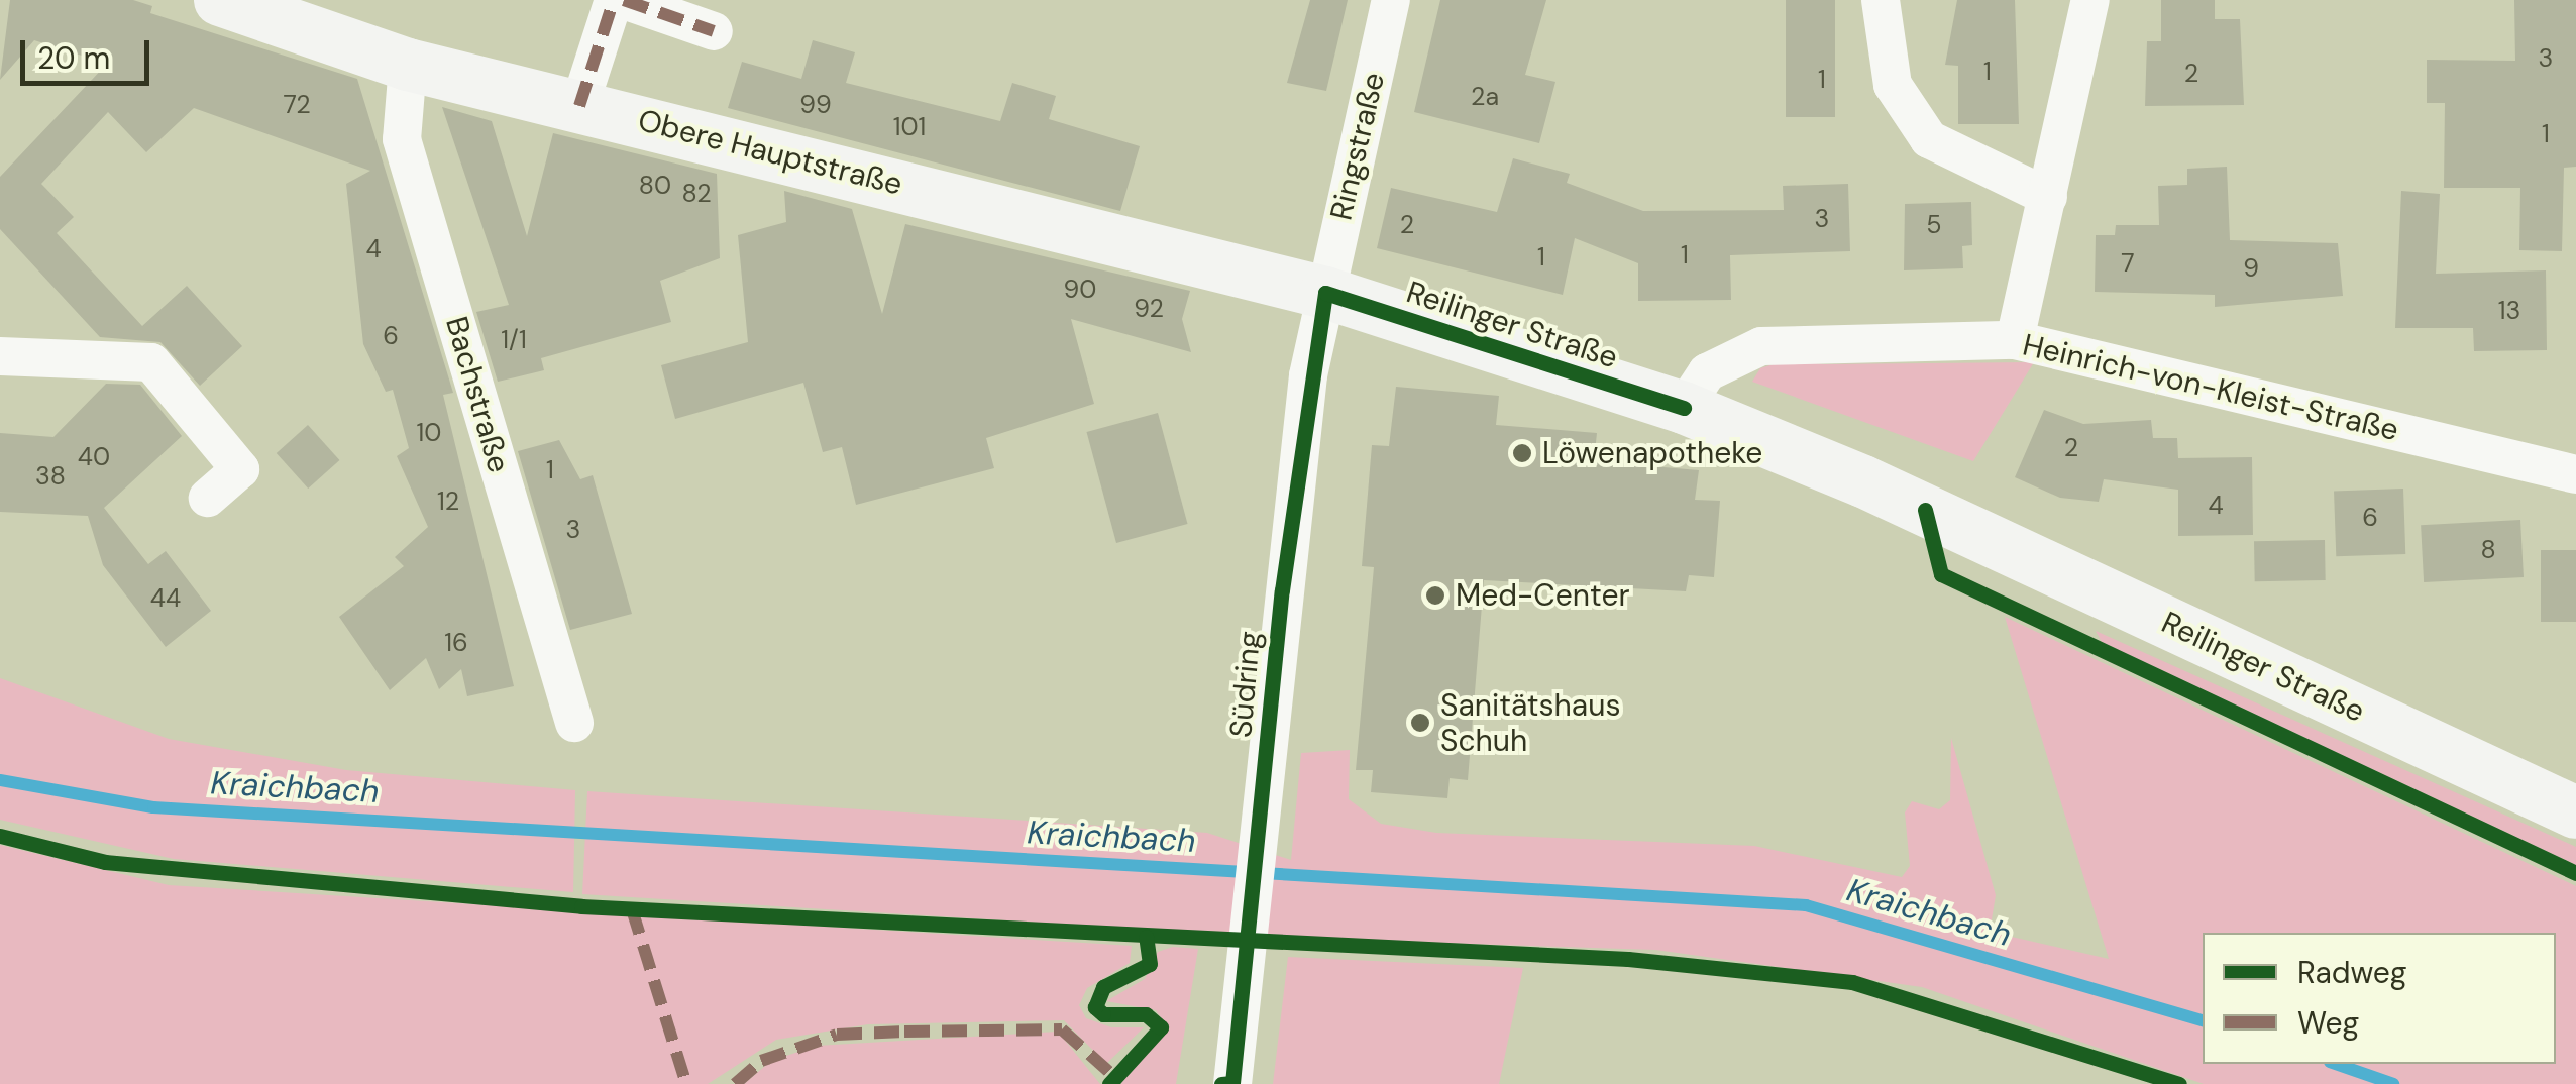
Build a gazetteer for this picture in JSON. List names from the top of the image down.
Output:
{
  "streets": {
    "main road": ["Obere Hauptstraße", "Reilinger Straße"],
    "street": [
      "Ringstraße",
      "Heinrich-von-Kleist-Straße",
      "Bachstraße",
      "Südring"
    ]
  },
  "crossings": [
    ["Ringstraße", "Obere Hauptstraße"],
    ["Ringstraße", "Reilinger Straße"],
    ["Ringstraße", "Südring"],
    ["Obere Hauptstraße", "Reilinger Straße"],
    ["Obere Hauptstraße", "Bachstraße"],
    ["Obere Hauptstraße", "Südring"],
    ["Reilinger Straße", "Heinrich-von-Kleist-Straße"],
    ["Reilinger Straße", "Südring"]
  ],
  "water": ["Kraichbach"],
  "places": ["Löwenapotheke", "Med-Center", "Sanitätshaus Schuh"],
  "house_numbers": [
    "3",
    "1",
    "2",
    "1",
    "2a",
    "72",
    "99",
    "101",
    "1",
    "80",
    "82",
    "3",
    "2",
    "5",
    "4",
    "1",
    "1",
    "7",
    "9",
    "90",
    "92",
    "13",
    "6",
    "1/1",
    "10",
    "2",
    "40",
    "1",
    "38",
    "12",
    "4",
    "6",
    "3",
    "8",
    "44",
    "16"
  ],
  "legend": ["Radweg", "Weg"],
  "scale_bar": "20 m"
}
